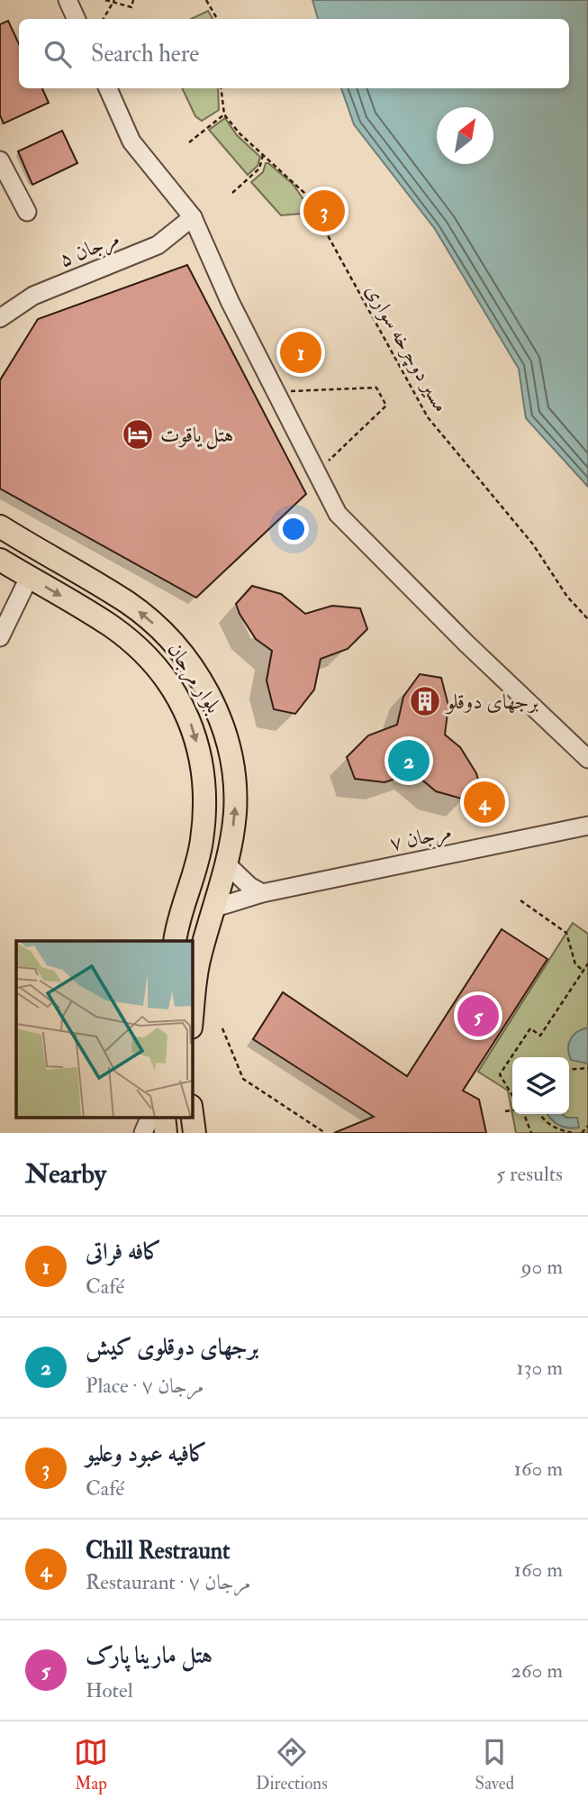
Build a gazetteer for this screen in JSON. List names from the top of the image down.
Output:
{
  "streets": {
    "main road": ["بلوار مرجان"],
    "street": ["مرجان ۵", "مرجان ۷"],
    "path": ["مسیر دوچرخه سواری"]
  },
  "crossings": [
    ["بلوار مرجان", "مرجان ۷"]
  ],
  "places": {
    "hotel": ["هتل یاقوت"],
    "building": ["برجهای دوقلو"]
  },
  "north": "top right",
  "page": {
    "search": "Search here",
    "pins": [
      "3",
      "1",
      "2",
      "4",
      "5"
    ],
    "heading": ["Nearby", "5 results"],
    "list": [
      {
        "mark": "1",
        "name": "کافه فراتی",
        "note": "Café",
        "value": "90 m"
      },
      {
        "mark": "2",
        "name": "برجهای دوقلوی کیش",
        "note": "Place · مرجان ۷",
        "value": "130 m"
      },
      {
        "mark": "3",
        "name": "کافیه عبود وعلیو",
        "note": "Café",
        "value": "160 m"
      },
      {
        "mark": "4",
        "name": "Chill Restraunt",
        "note": "Restaurant · مرجان ۷",
        "value": "160 m"
      },
      {
        "mark": "5",
        "name": "هتل مارینا پارک",
        "note": "Hotel",
        "value": "260 m"
      }
    ],
    "nav": ["Map", "Directions", "Saved"]
  }
}
